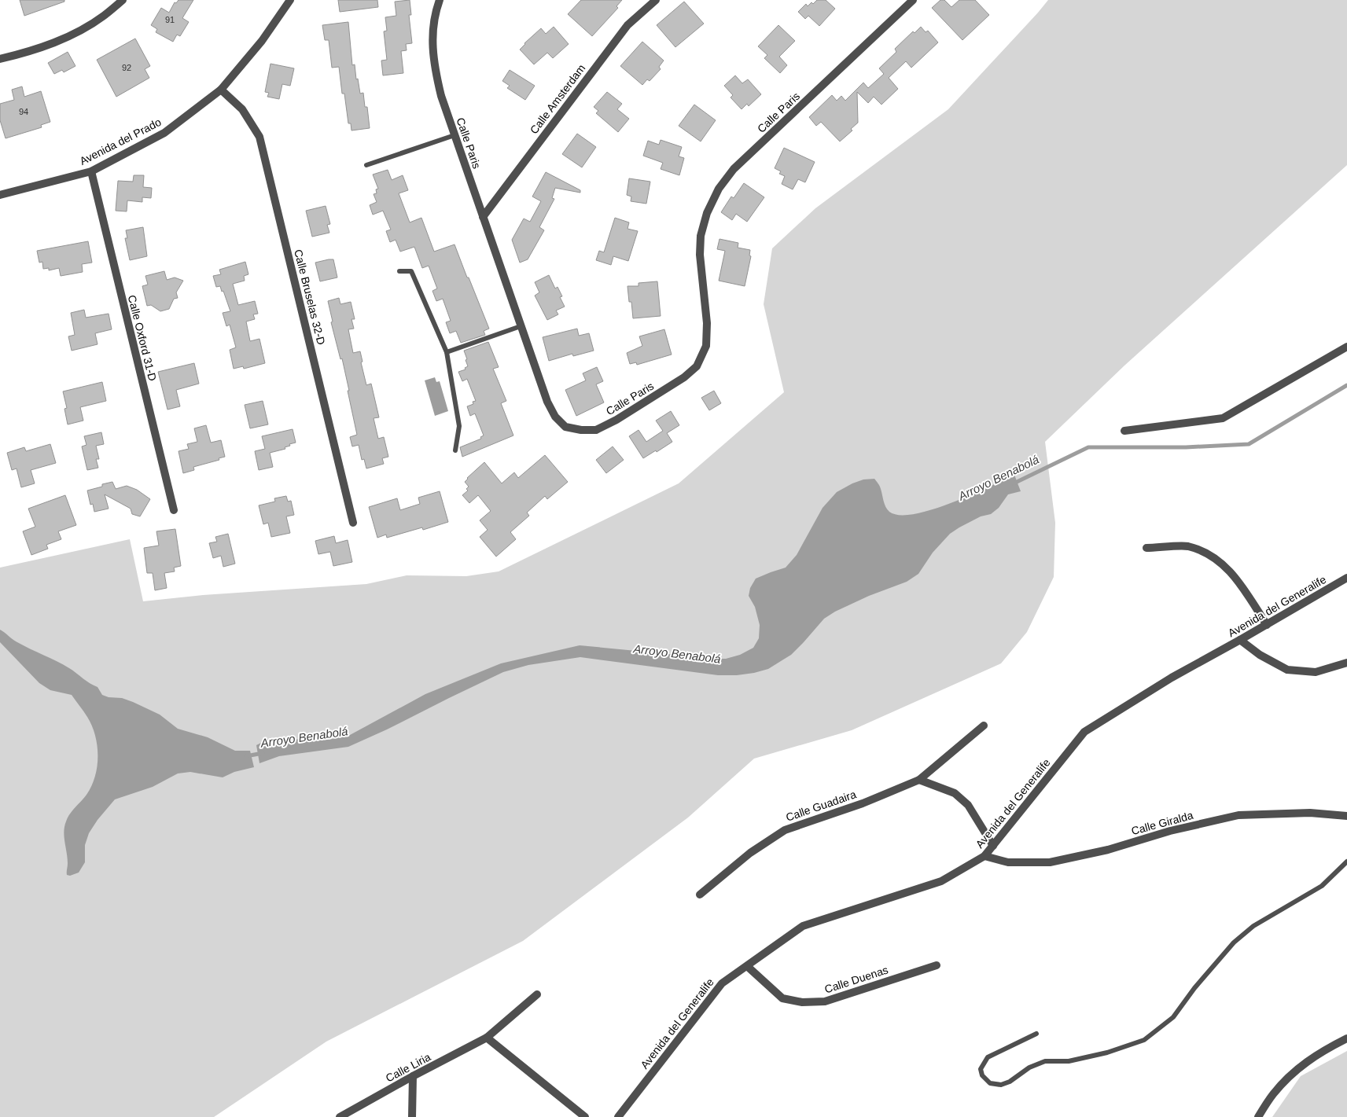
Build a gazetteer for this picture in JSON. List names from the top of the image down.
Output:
{
  "streets": {
    "street": [
      "Calle Amsterdam",
      "Calle Paris",
      "Avenida del Prado",
      "Calle Bruselas 32-D",
      "Calle Oxford 31-D",
      "Avenida del Generalife",
      "Calle Guadaira",
      "Calle Giralda",
      "Calle Duenas",
      "Calle Liria"
    ]
  },
  "crossings": [
    ["Calle Amsterdam", "Calle Paris"],
    ["Avenida del Prado", "Calle Bruselas 32-D"],
    ["Avenida del Prado", "Calle Oxford 31-D"],
    ["Avenida del Generalife", "Calle Giralda"],
    ["Avenida del Generalife", "Calle Duenas"]
  ],
  "water": ["Arroyo Benabolá"],
  "house_numbers": ["91", "92", "94"]
}
